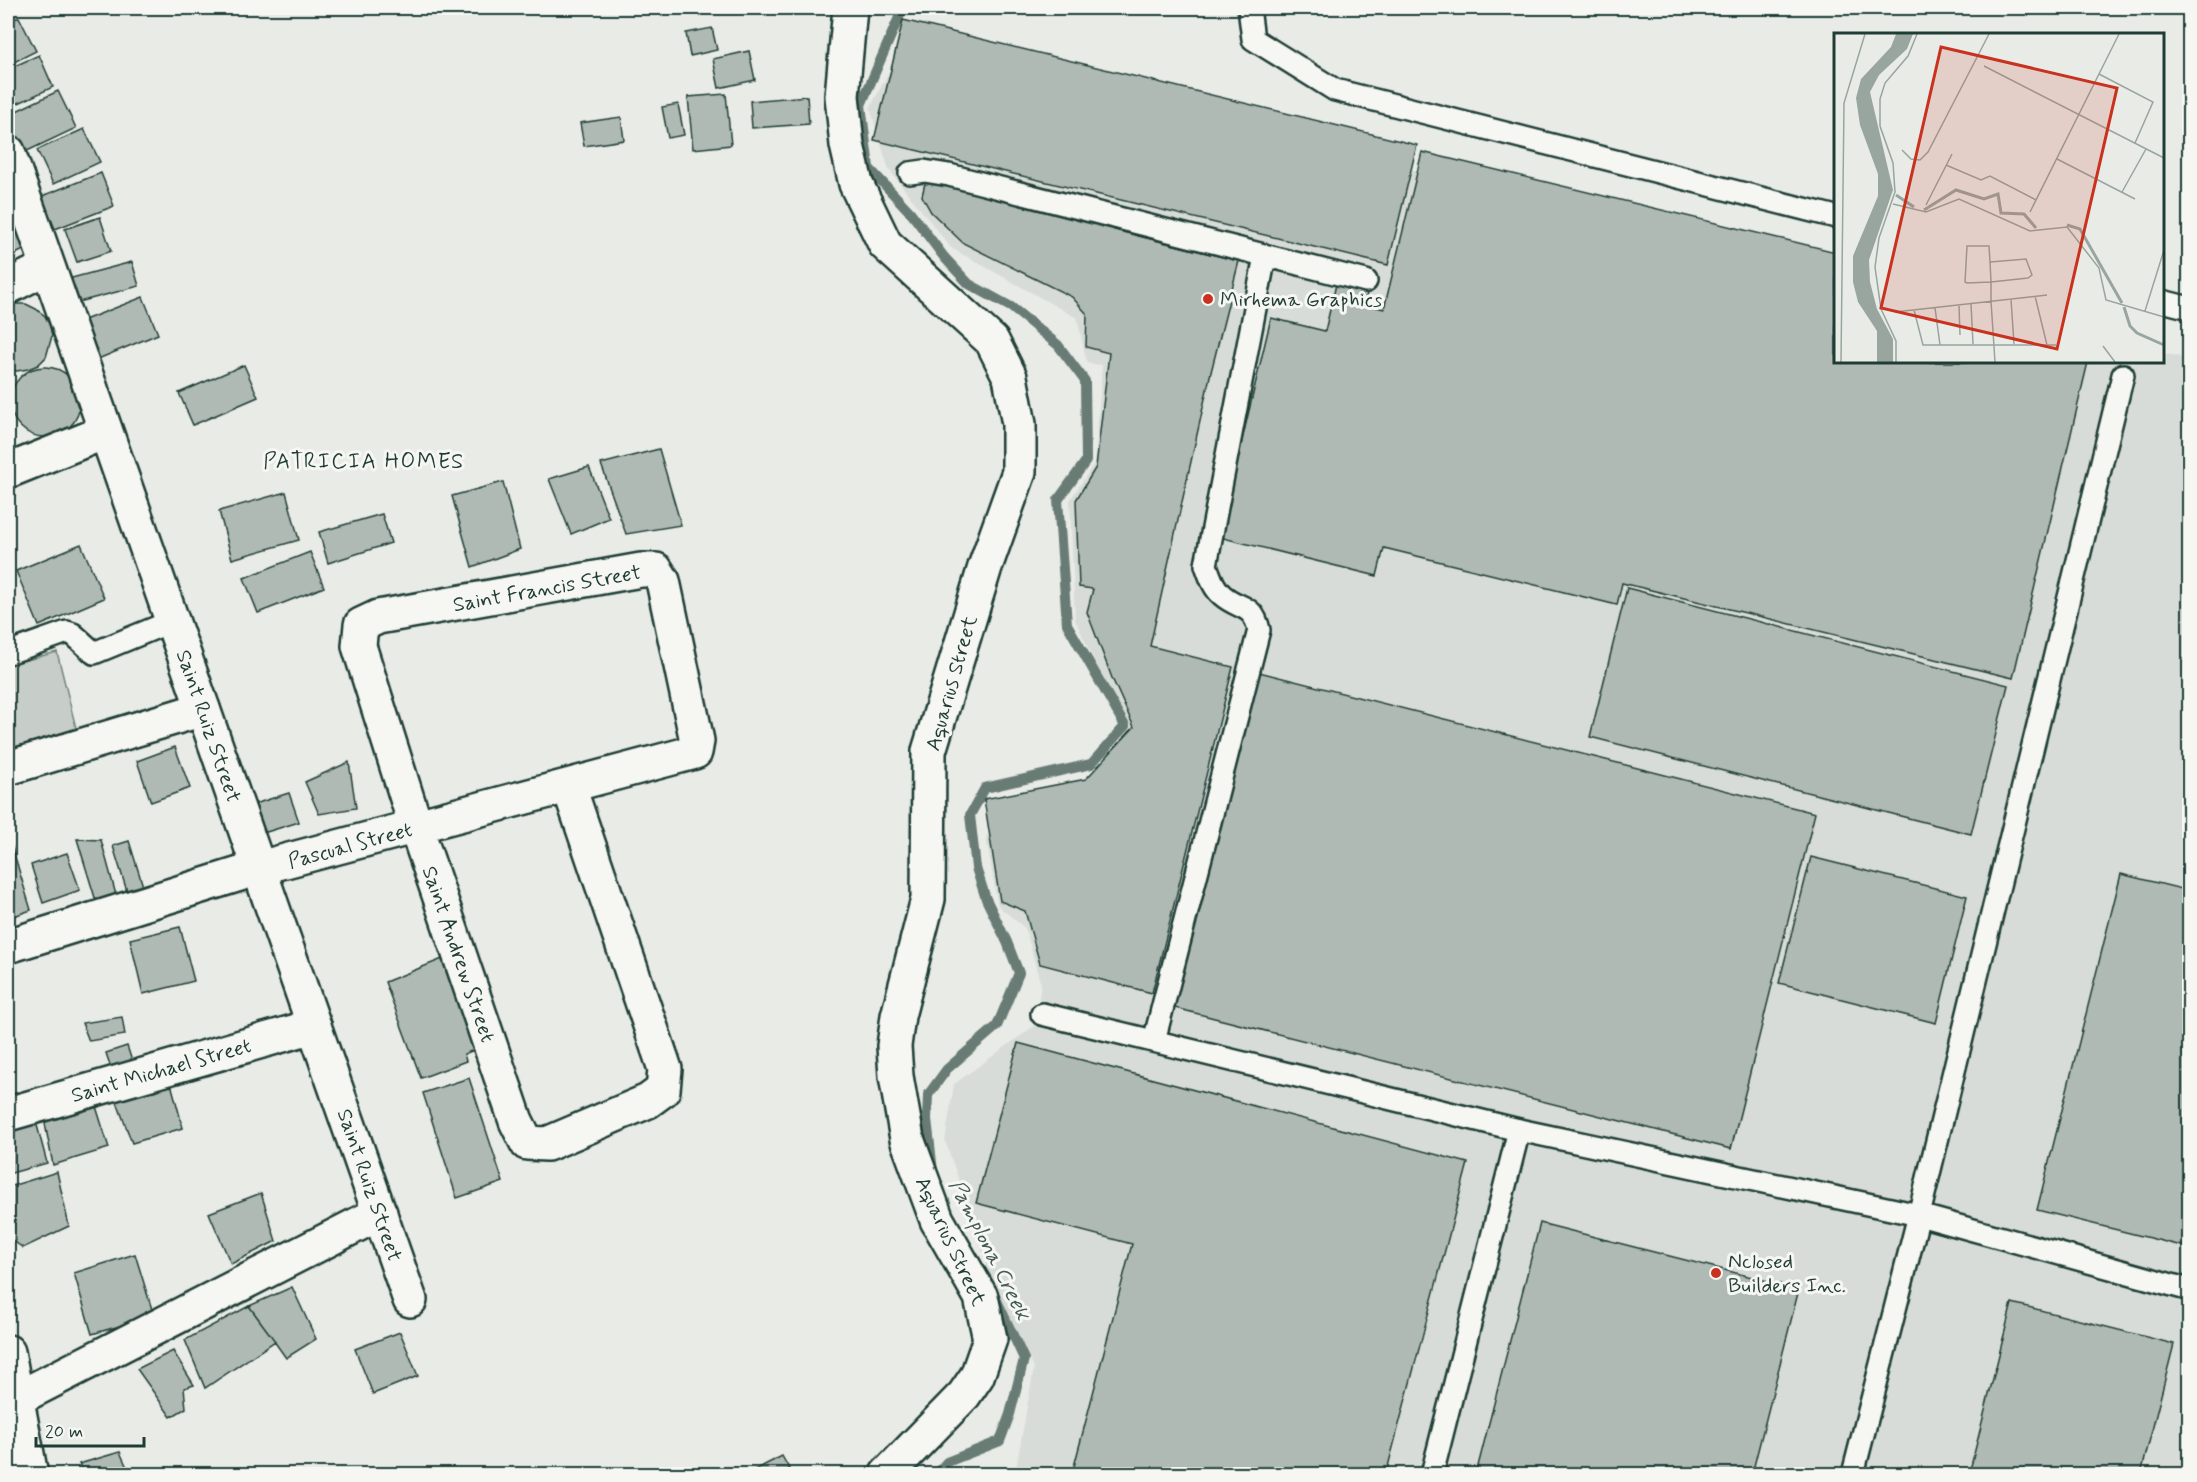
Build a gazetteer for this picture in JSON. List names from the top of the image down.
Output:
{
  "streets": {
    "street": [
      "Saint Francis Street",
      "Aquarius Street",
      "Saint Ruiz Street",
      "Pascual Street",
      "Saint Andrew Street",
      "Saint Michael Street"
    ]
  },
  "crossings": [
    ["Saint Francis Street", "Pascual Street"],
    ["Saint Francis Street", "Saint Andrew Street"],
    ["Saint Ruiz Street", "Pascual Street"],
    ["Saint Ruiz Street", "Saint Michael Street"],
    ["Pascual Street", "Saint Andrew Street"]
  ],
  "districts": ["PATRICIA HOMES"],
  "water": ["Pamplona Creek"],
  "places": ["Mirhema Graphics", "Nclosed Builders Inc."],
  "scale_bar": "20 m"
}
